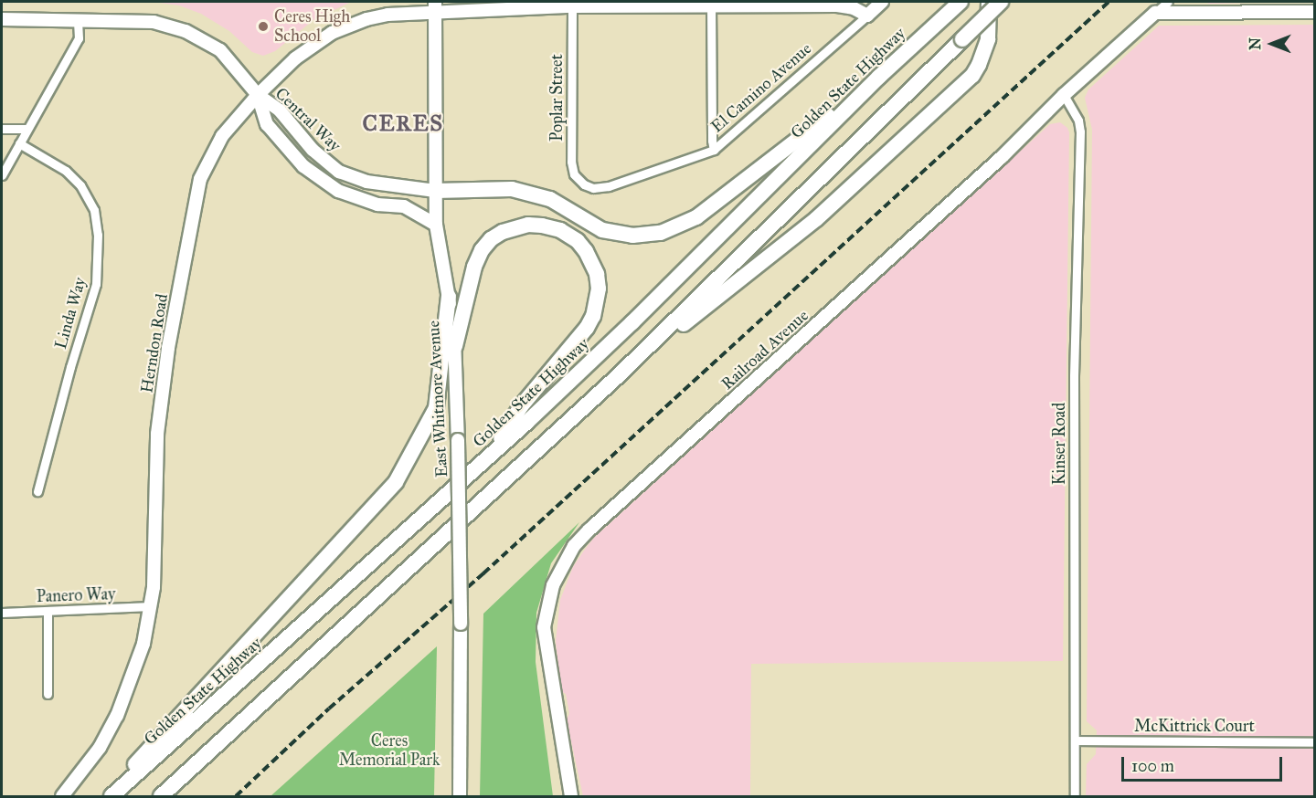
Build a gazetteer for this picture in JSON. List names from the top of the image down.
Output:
{
  "streets": {
    "highway": ["Golden State Highway"],
    "street": [
      "El Camino Avenue",
      "Poplar Street",
      "Central Way",
      "Linda Way",
      "Herndon Road",
      "Railroad Avenue",
      "East Whitmore Avenue",
      "Kinser Road",
      "Panero Way",
      "McKittrick Court"
    ]
  },
  "crossings": [
    ["El Camino Avenue", "Poplar Street"],
    ["El Camino Avenue", "Herndon Road"],
    ["Poplar Street", "Herndon Road"],
    ["Central Way", "Herndon Road"],
    ["Central Way", "East Whitmore Avenue"],
    ["Herndon Road", "East Whitmore Avenue"],
    ["Herndon Road", "Panero Way"],
    ["Railroad Avenue", "Kinser Road"],
    ["Kinser Road", "McKittrick Court"]
  ],
  "districts": ["CERES"],
  "parks": ["Ceres Memorial Park"],
  "places": ["Ceres High School"],
  "scale_bar": "100 m",
  "north": "left"
}
